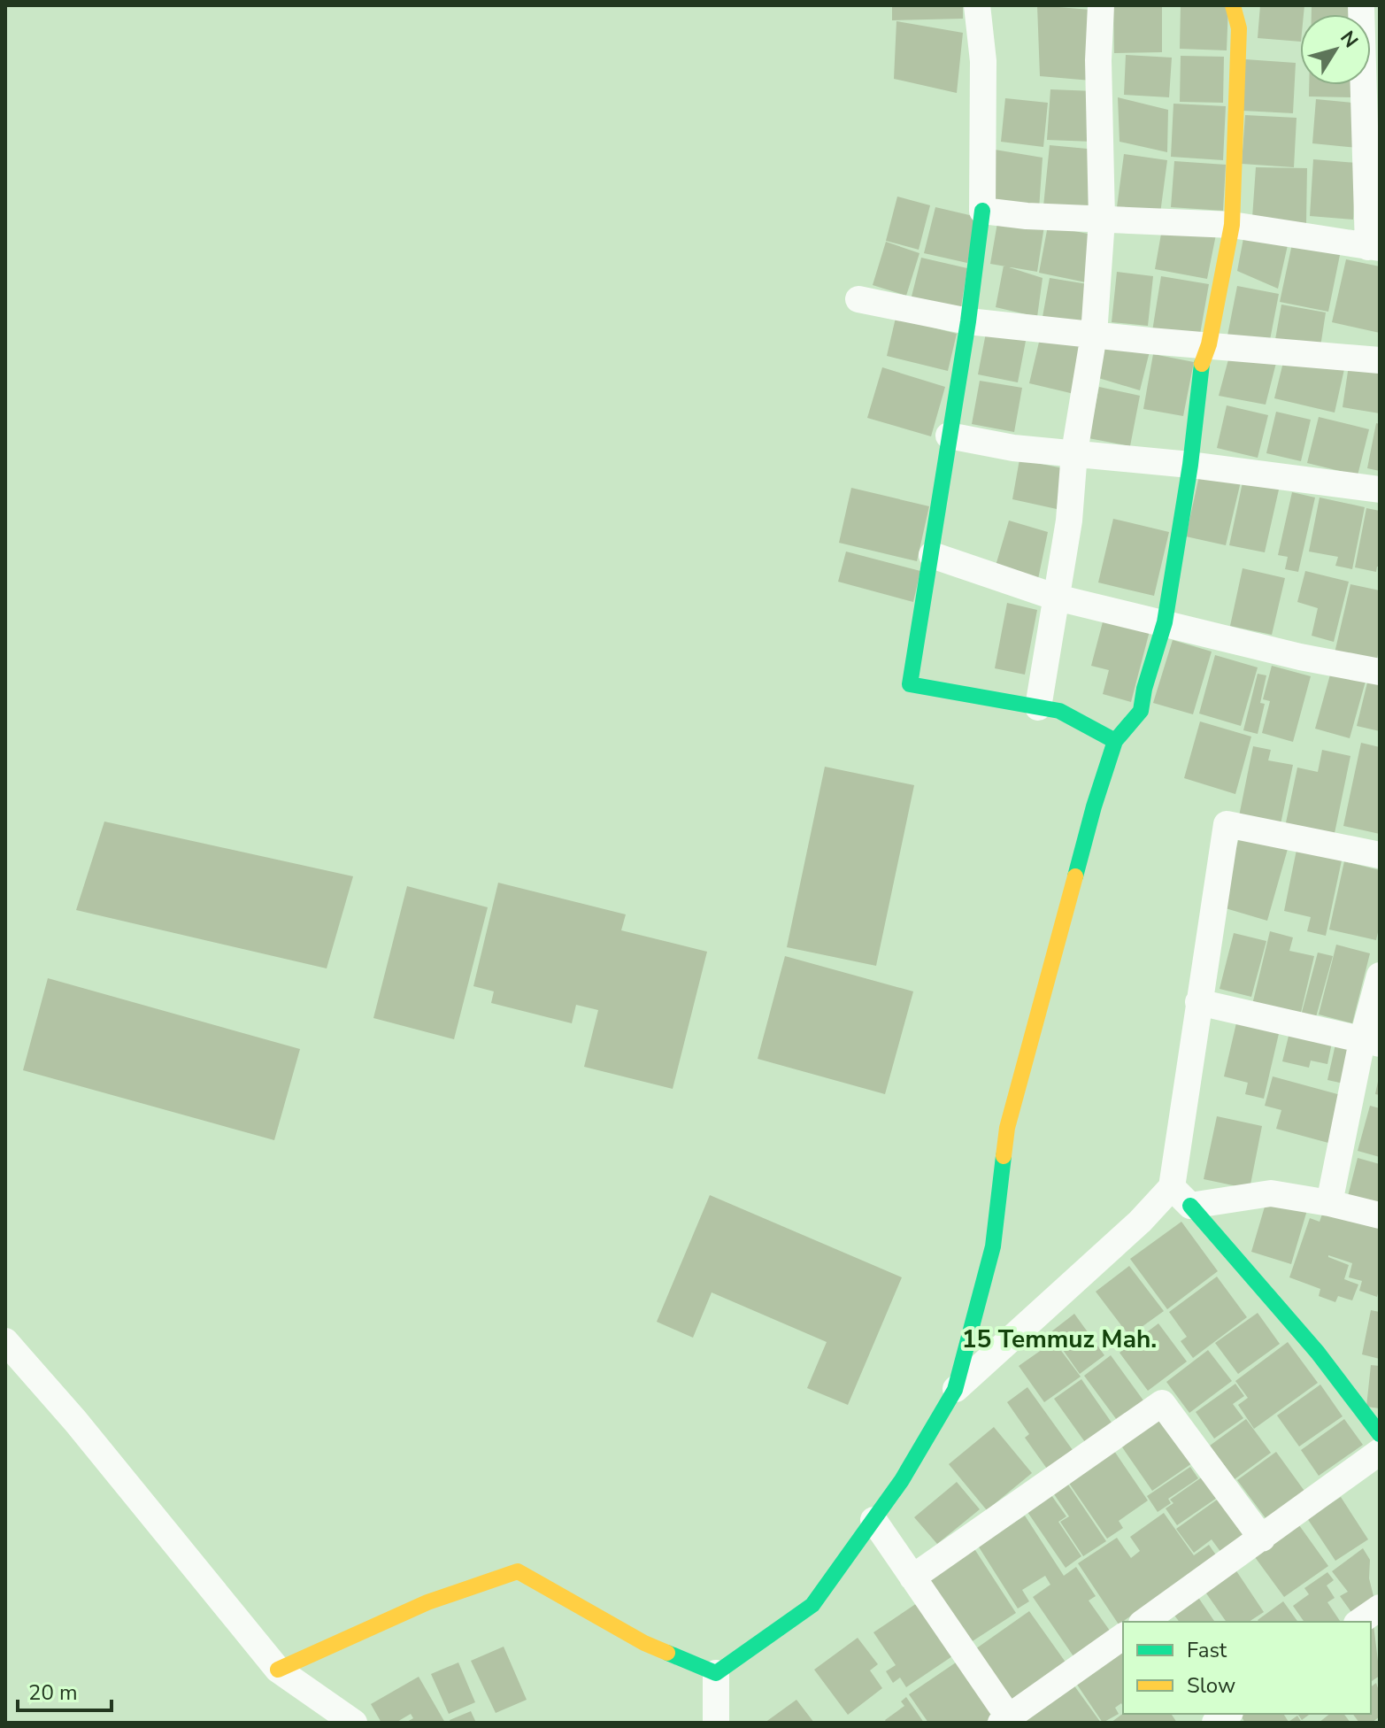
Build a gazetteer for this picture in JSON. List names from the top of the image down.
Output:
{
  "districts": ["15 Temmuz Mah."],
  "legend": ["Fast", "Slow"],
  "scale_bar": "20 m",
  "north": "top right"
}
